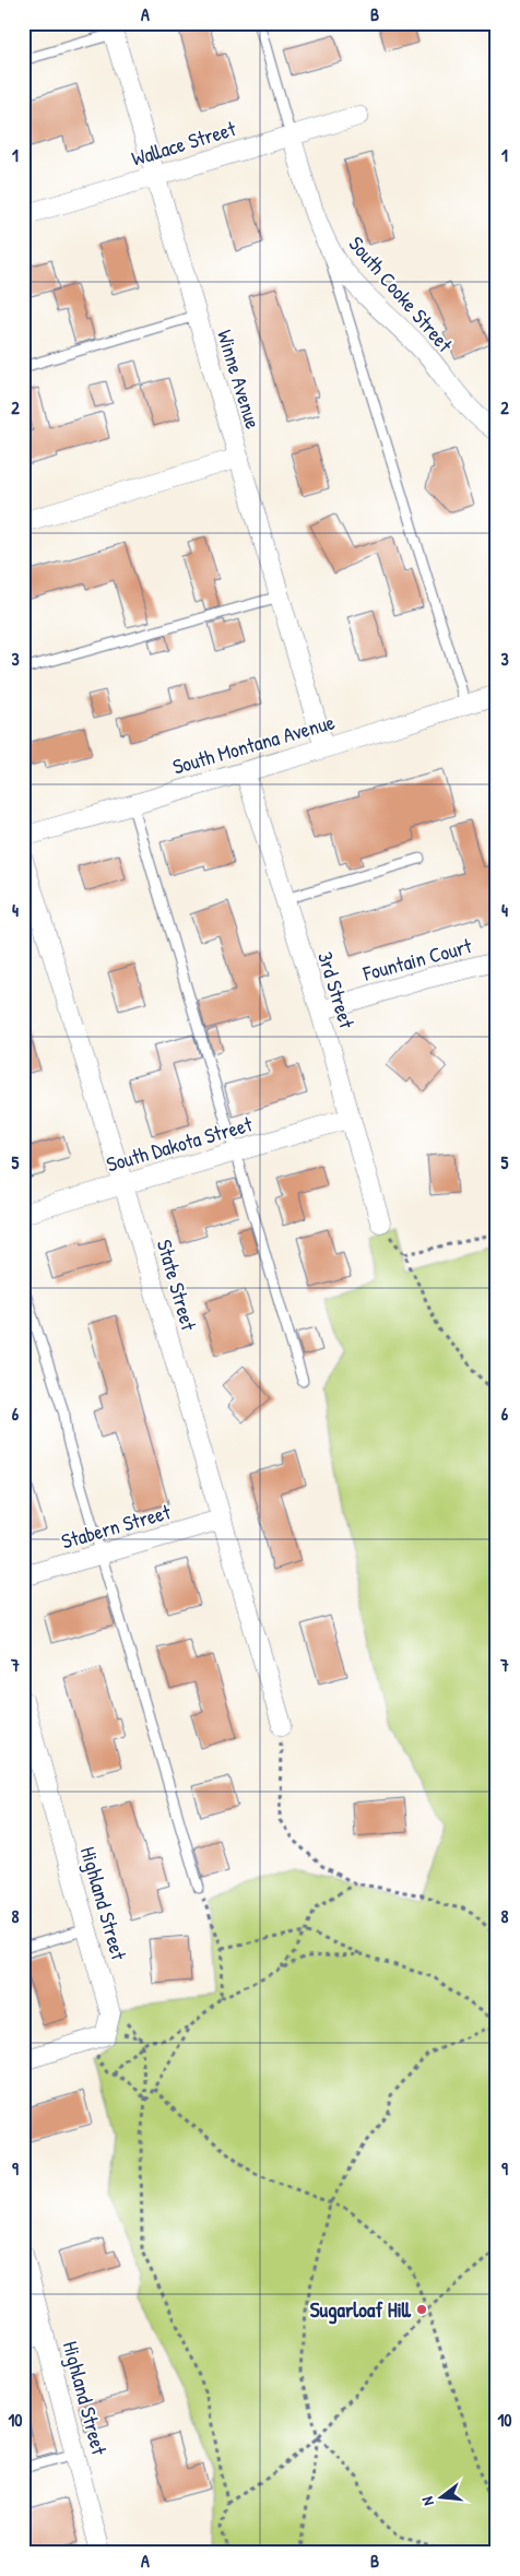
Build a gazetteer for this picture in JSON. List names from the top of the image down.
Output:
{
  "streets": {
    "street": [
      "Wallace Street",
      "South Cooke Street",
      "Winne Avenue",
      "South Montana Avenue",
      "Fountain Court",
      "3rd Street",
      "South Dakota Street",
      "State Street",
      "Stabern Street",
      "Highland Street"
    ]
  },
  "crossings": [
    ["Wallace Street", "South Cooke Street"],
    ["Wallace Street", "Winne Avenue"],
    ["Winne Avenue", "South Montana Avenue"],
    ["South Montana Avenue", "3rd Street"],
    ["Fountain Court", "3rd Street"],
    ["3rd Street", "South Dakota Street"],
    ["South Dakota Street", "State Street"],
    ["State Street", "Stabern Street"]
  ],
  "places": ["Sugarloaf Hill"],
  "north": "left",
  "grid": {
    "columns": ["A", "B"],
    "rows": [
      "1",
      "2",
      "3",
      "4",
      "5",
      "6",
      "7",
      "8",
      "9",
      "10"
    ]
  }
}
